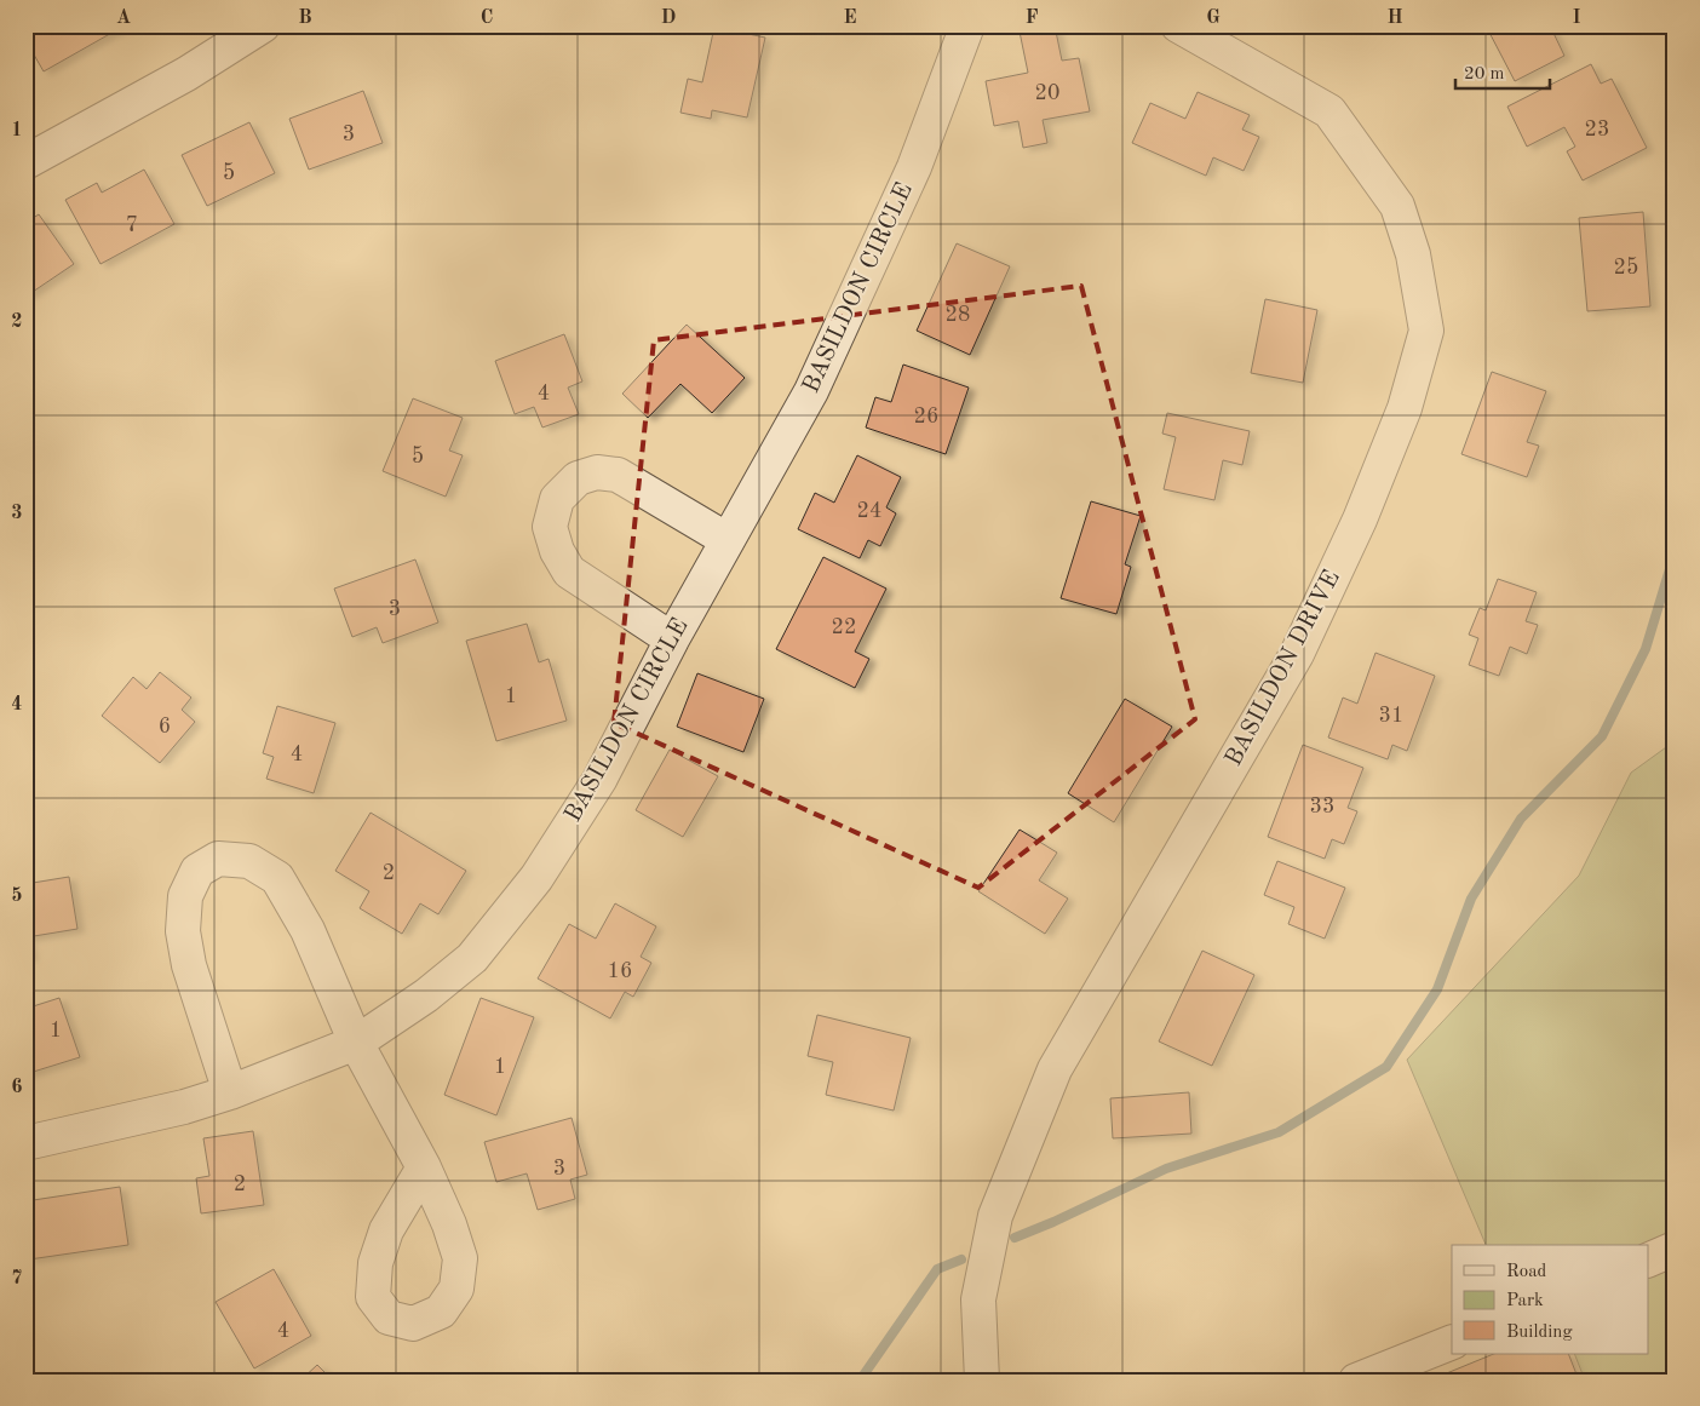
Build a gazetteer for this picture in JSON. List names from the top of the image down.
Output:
{
  "streets": {
    "street": ["BASILDON CIRCLE", "BASILDON DRIVE"]
  },
  "house_numbers": [
    "20",
    "23",
    "3",
    "5",
    "7",
    "25",
    "28",
    "4",
    "26",
    "5",
    "24",
    "3",
    "22",
    "1",
    "31",
    "6",
    "4",
    "33",
    "2",
    "16",
    "1",
    "1",
    "3",
    "2",
    "4"
  ],
  "legend": ["Road", "Park", "Building"],
  "scale_bar": "20 m",
  "grid": {
    "columns": [
      "A",
      "B",
      "C",
      "D",
      "E",
      "F",
      "G",
      "H",
      "I"
    ],
    "rows": [
      "1",
      "2",
      "3",
      "4",
      "5",
      "6",
      "7"
    ]
  }
}
